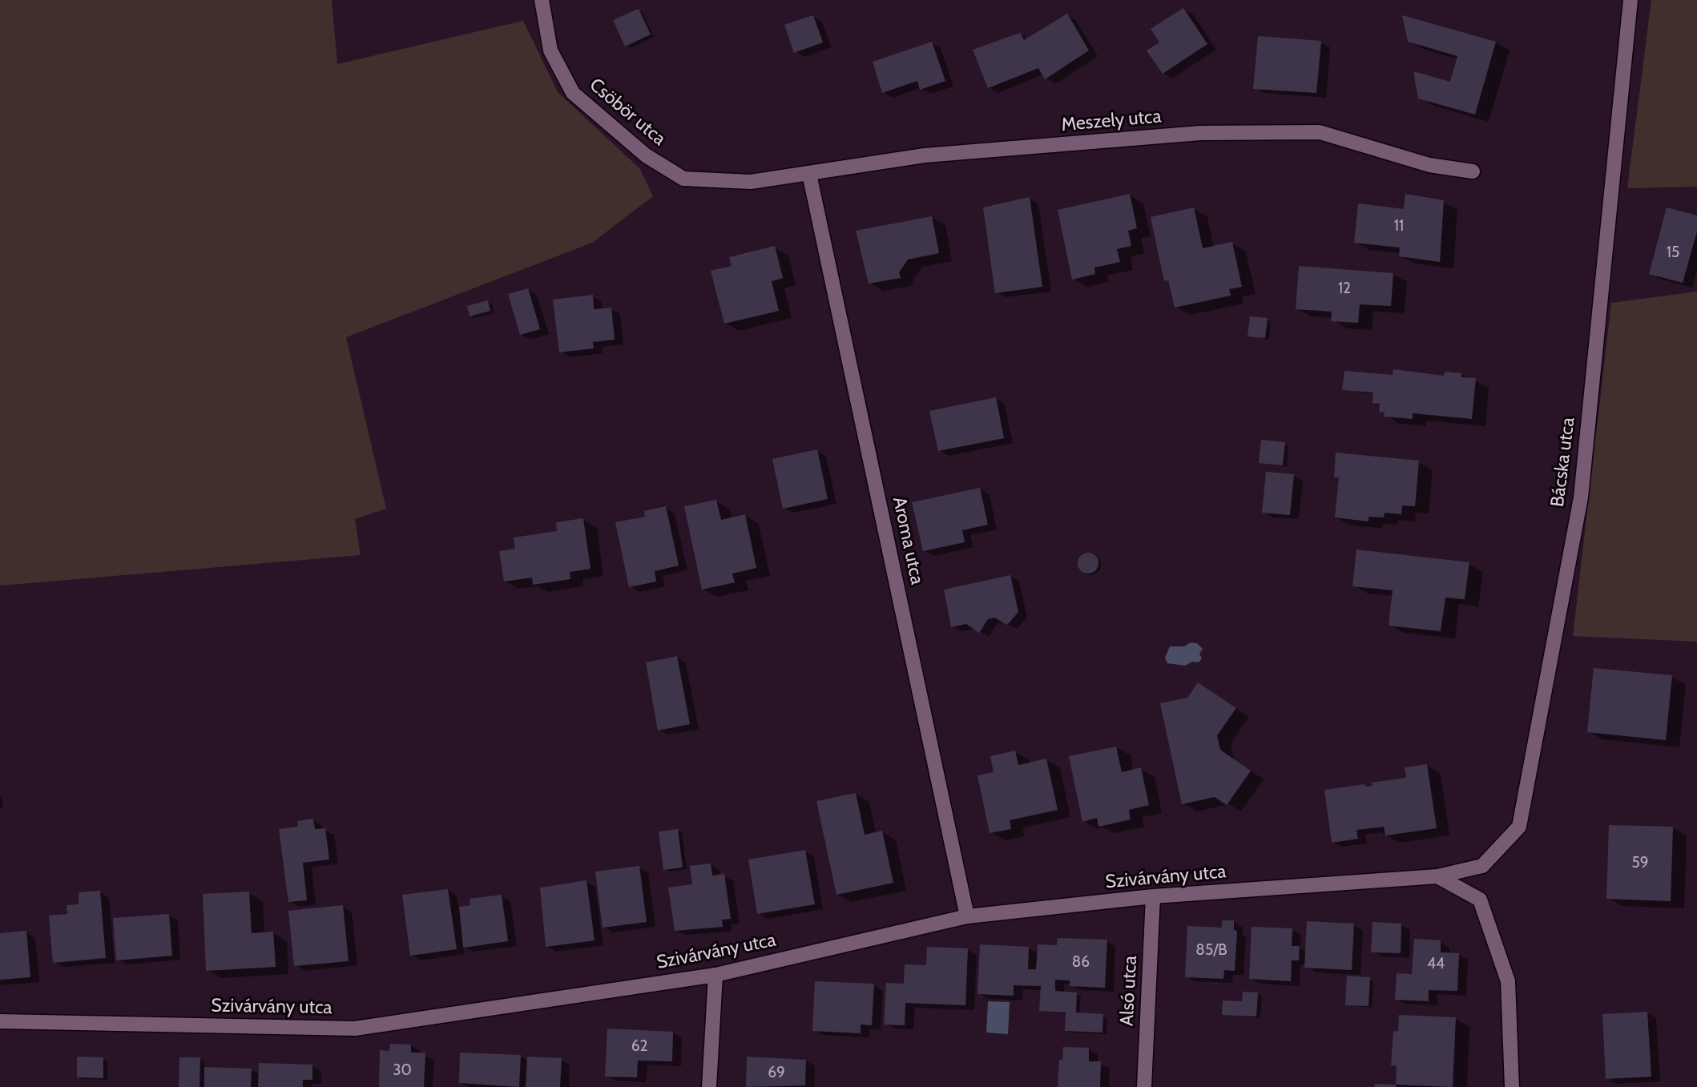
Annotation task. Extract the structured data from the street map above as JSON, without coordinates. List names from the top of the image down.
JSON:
{
  "streets": {
    "street": [
      "Csöbör utca",
      "Meszely utca",
      "Bácska utca",
      "Aroma utca",
      "Szivárvány utca",
      "Alsó utca"
    ]
  },
  "crossings": [
    ["Csöbör utca", "Meszely utca"],
    ["Meszely utca", "Aroma utca"],
    ["Bácska utca", "Szivárvány utca"],
    ["Aroma utca", "Szivárvány utca"],
    ["Szivárvány utca", "Alsó utca"]
  ],
  "house_numbers": [
    "11",
    "15",
    "12",
    "59",
    "85/B",
    "86",
    "44",
    "62",
    "30",
    "69"
  ]
}
